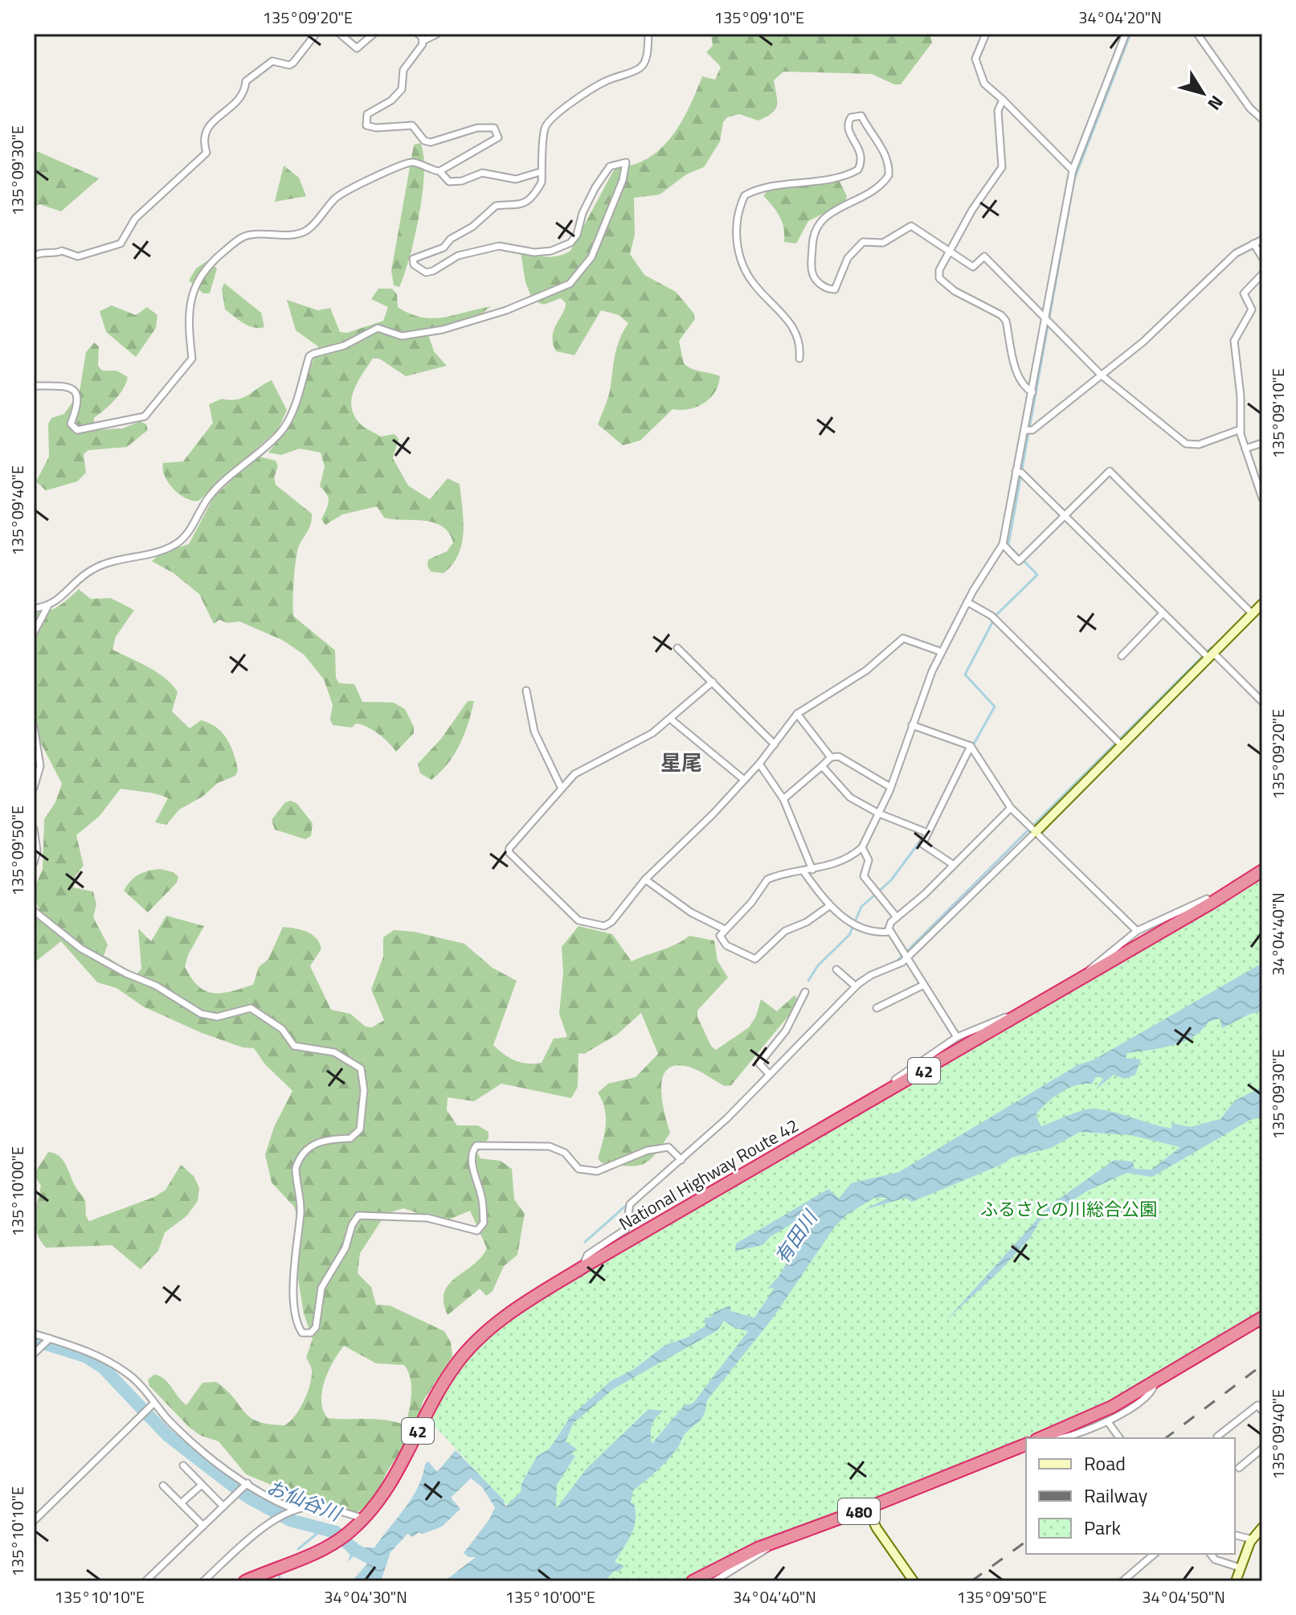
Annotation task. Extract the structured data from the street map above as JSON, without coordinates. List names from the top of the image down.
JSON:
{
  "streets": {
    "highway": ["42", "National Highway Route 42", "480"]
  },
  "districts": ["星尾"],
  "water": ["有田川", "お仙谷川"],
  "parks": ["ふるさとの川総合公園"],
  "legend": ["Road", "Railway", "Park"],
  "north": "bottom right",
  "coordinates": [
    "135°09'20\"E",
    "135°09'10\"E",
    "34°04'20\"N",
    "135°09'30\"E",
    "135°09'40\"E",
    "135°09'50\"E",
    "34°04'40\"N",
    "135°10'00\"E",
    "135°10'10\"E",
    "34°04'30\"N",
    "34°04'50\"N"
  ]
}
